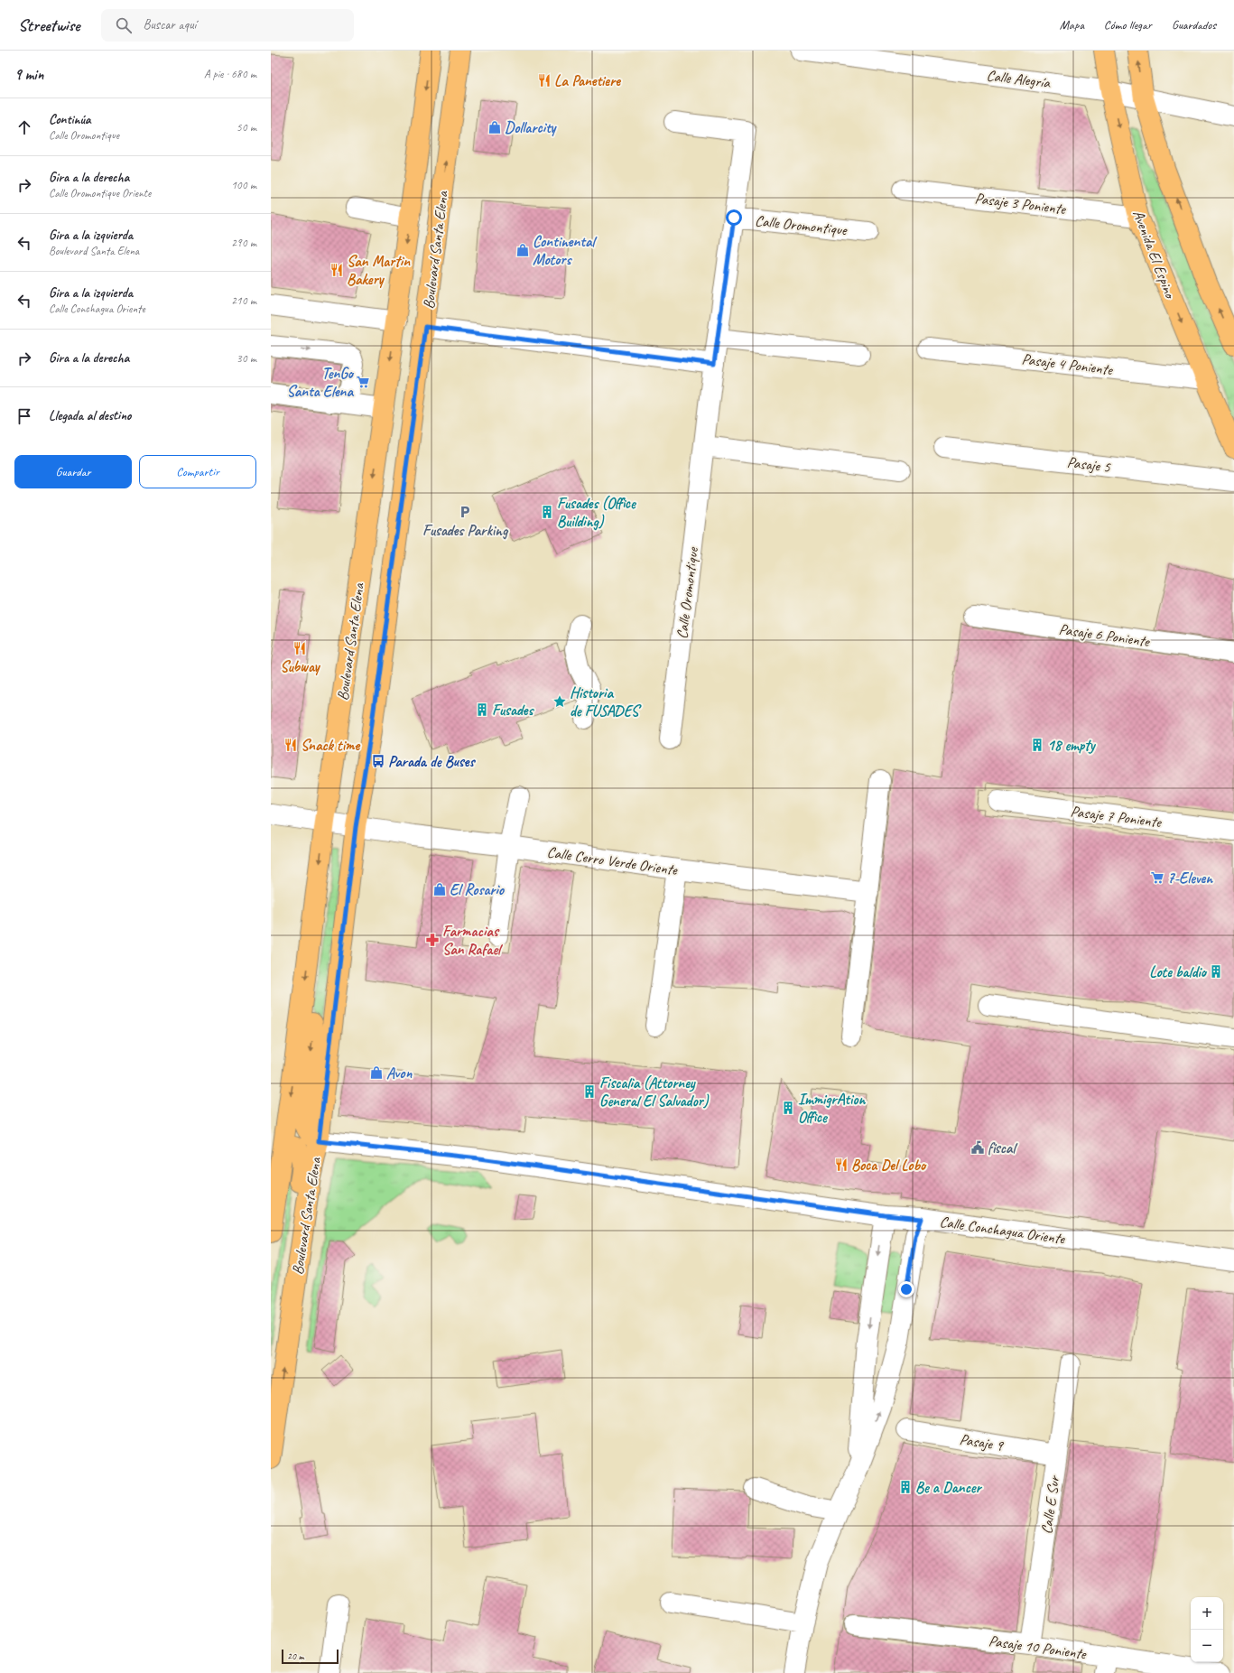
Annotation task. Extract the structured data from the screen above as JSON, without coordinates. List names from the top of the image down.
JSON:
{
  "streets": {
    "main road": ["Boulevard Santa Elena", "Avenida El Espino"],
    "street": [
      "Calle Alegría",
      "Pasaje 3 Poniente",
      "Calle Oromontique",
      "Pasaje 4 Poniente",
      "Pasaje 5",
      "Pasaje 6 Poniente",
      "Pasaje 7 Poniente",
      "Calle Cerro Verde Oriente",
      "Calle Conchagua Oriente",
      "Pasaje 9",
      "Calle E Sur",
      "Pasaje 10 Poniente"
    ]
  },
  "crossings": [
    ["Calle Alegría", "Avenida El Espino"],
    ["Pasaje 3 Poniente", "Avenida El Espino"],
    ["Boulevard Santa Elena", "Calle Cerro Verde Oriente"],
    ["Boulevard Santa Elena", "Calle Conchagua Oriente"],
    ["Avenida El Espino", "Pasaje 4 Poniente"],
    ["Pasaje 9", "Calle E Sur"],
    ["Calle E Sur", "Pasaje 10 Poniente"]
  ],
  "places": {
    "restaurant": [
      "La Panetiere",
      "San Martin Bakery",
      "Subway",
      "Snack time",
      "Boca Del Lobo"
    ],
    "shop": [
      "Dollarcity",
      "Continental Motors",
      "El Rosario",
      "Avon"
    ],
    "supermarket": ["TenGo Santa Elena", "7-Eleven"],
    "parking": ["Fusades Parking"],
    "building": [
      "Fusades (Office Building)",
      "Fusades",
      "18 empty",
      "Lote baldio",
      "Fiscalia (Attorney General El Salvador)",
      "ImmigrAtion Office",
      "Be a Dancer"
    ],
    "place": ["Historia de FUSADES"],
    "bus stop": ["Parada de Buses"],
    "pharmacy": ["Farmacias San Rafael"],
    "public building": ["fiscal"]
  },
  "scale_bar": "20 m",
  "page": {
    "header": "Streetwise",
    "search": "Buscar aquí",
    "nav": ["Mapa", "Cómo llegar", "Guardados"],
    "heading": ["9 min", "A pie · 680 m"],
    "list": [
      ["Continúa", "Calle Oromontique", "50 m"],
      ["Gira a la derecha", "Calle Oromontique Oriente", "100 m"],
      ["Gira a la izquierda", "Boulevard Santa Elena", "290 m"],
      ["Gira a la izquierda", "Calle Conchagua Oriente", "210 m"],
      ["Gira a la derecha", "30 m"],
      "Llegada al destino"
    ],
    "buttons": ["Guardar", "Compartir"],
    "map_buttons": ["+", "−"],
    "scale": "20 m"
  }
}
